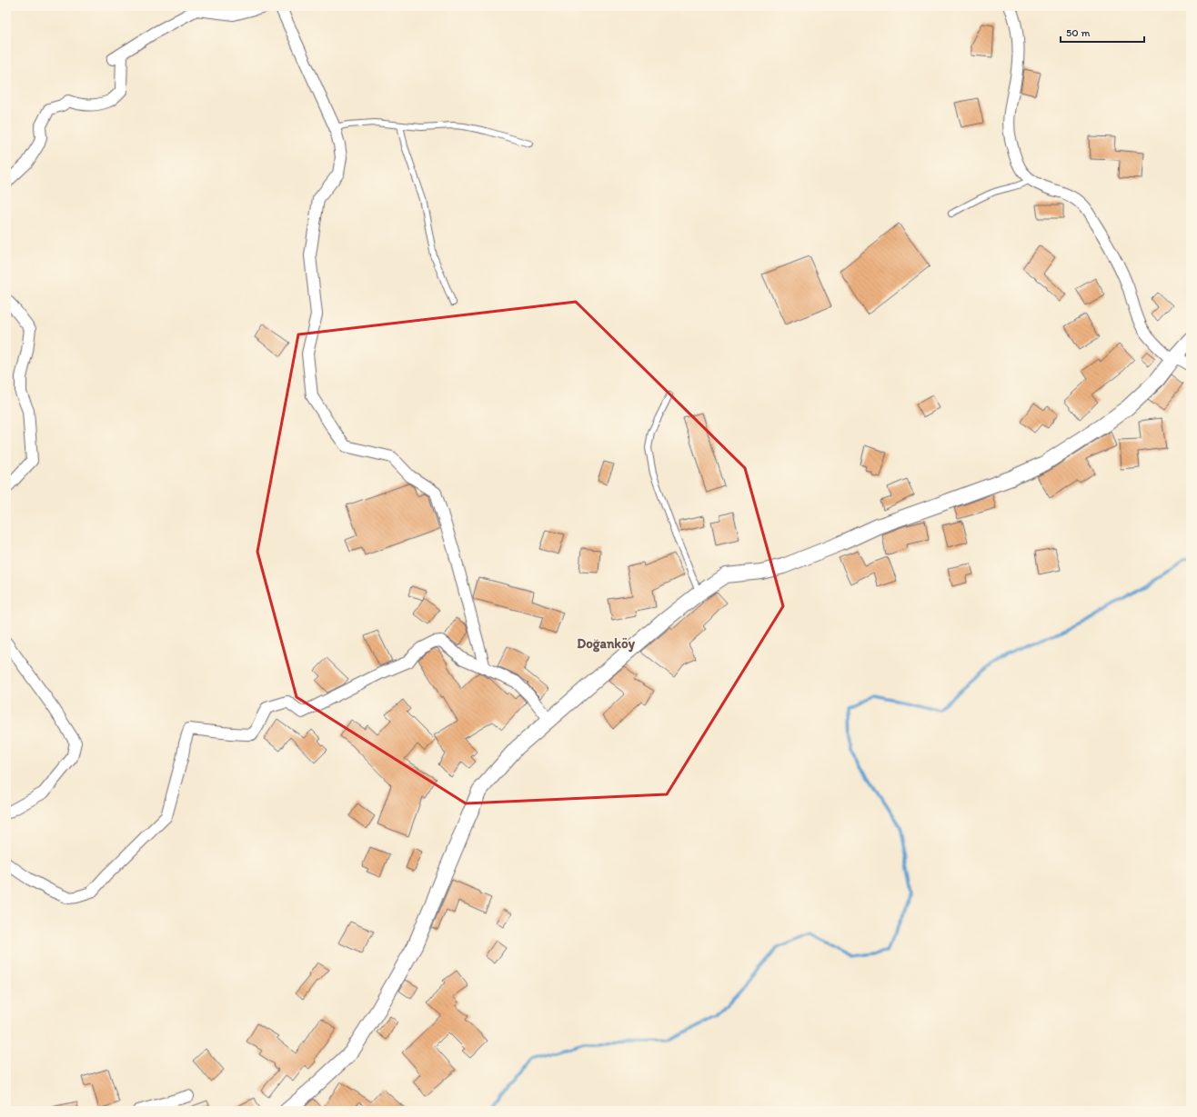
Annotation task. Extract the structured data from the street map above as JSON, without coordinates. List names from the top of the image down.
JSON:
{
  "districts": ["Doğanköy"],
  "scale_bar": "50 m"
}
